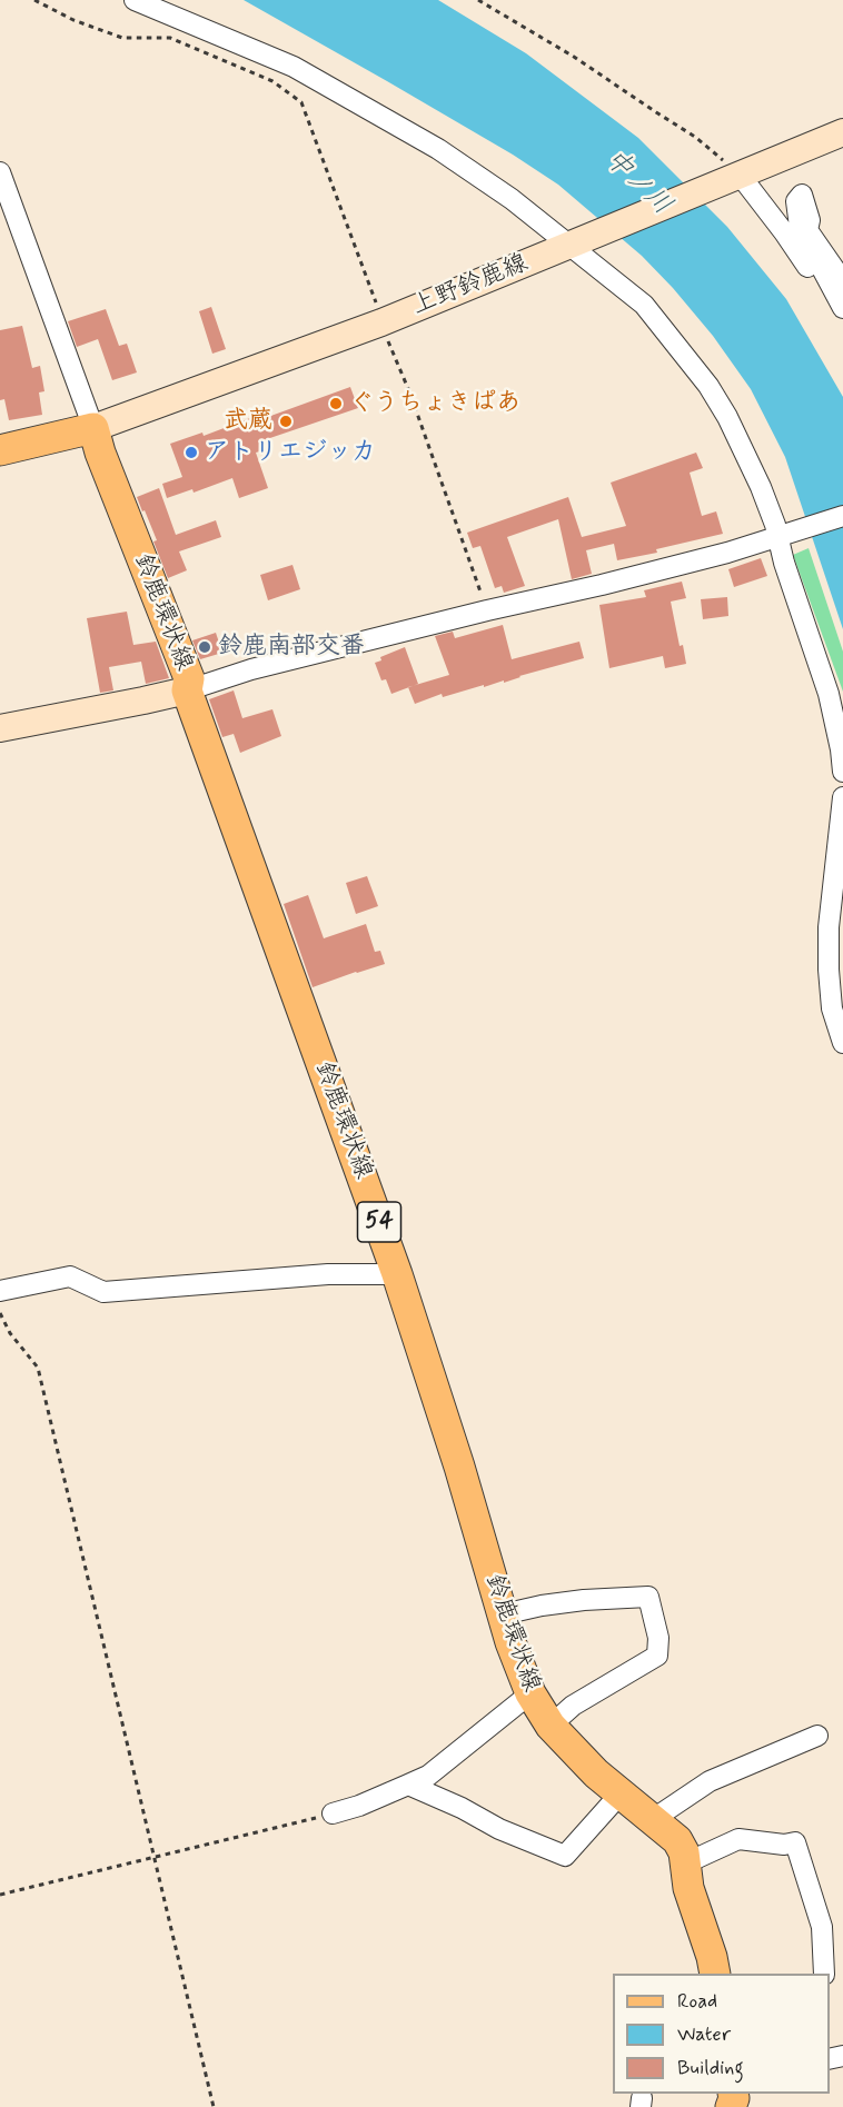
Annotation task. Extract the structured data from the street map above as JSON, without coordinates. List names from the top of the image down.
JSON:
{
  "streets": {
    "main road": ["上野鈴鹿線", "鈴鹿環状線", "54"]
  },
  "crossings": [
    ["上野鈴鹿線", "鈴鹿環状線"]
  ],
  "water": ["中ノ川"],
  "places": [
    "ぐうちょきぱあ",
    "武蔵",
    "アトリエジッカ",
    "鈴鹿南部交番"
  ],
  "legend": ["Road", "Water", "Building"]
}
